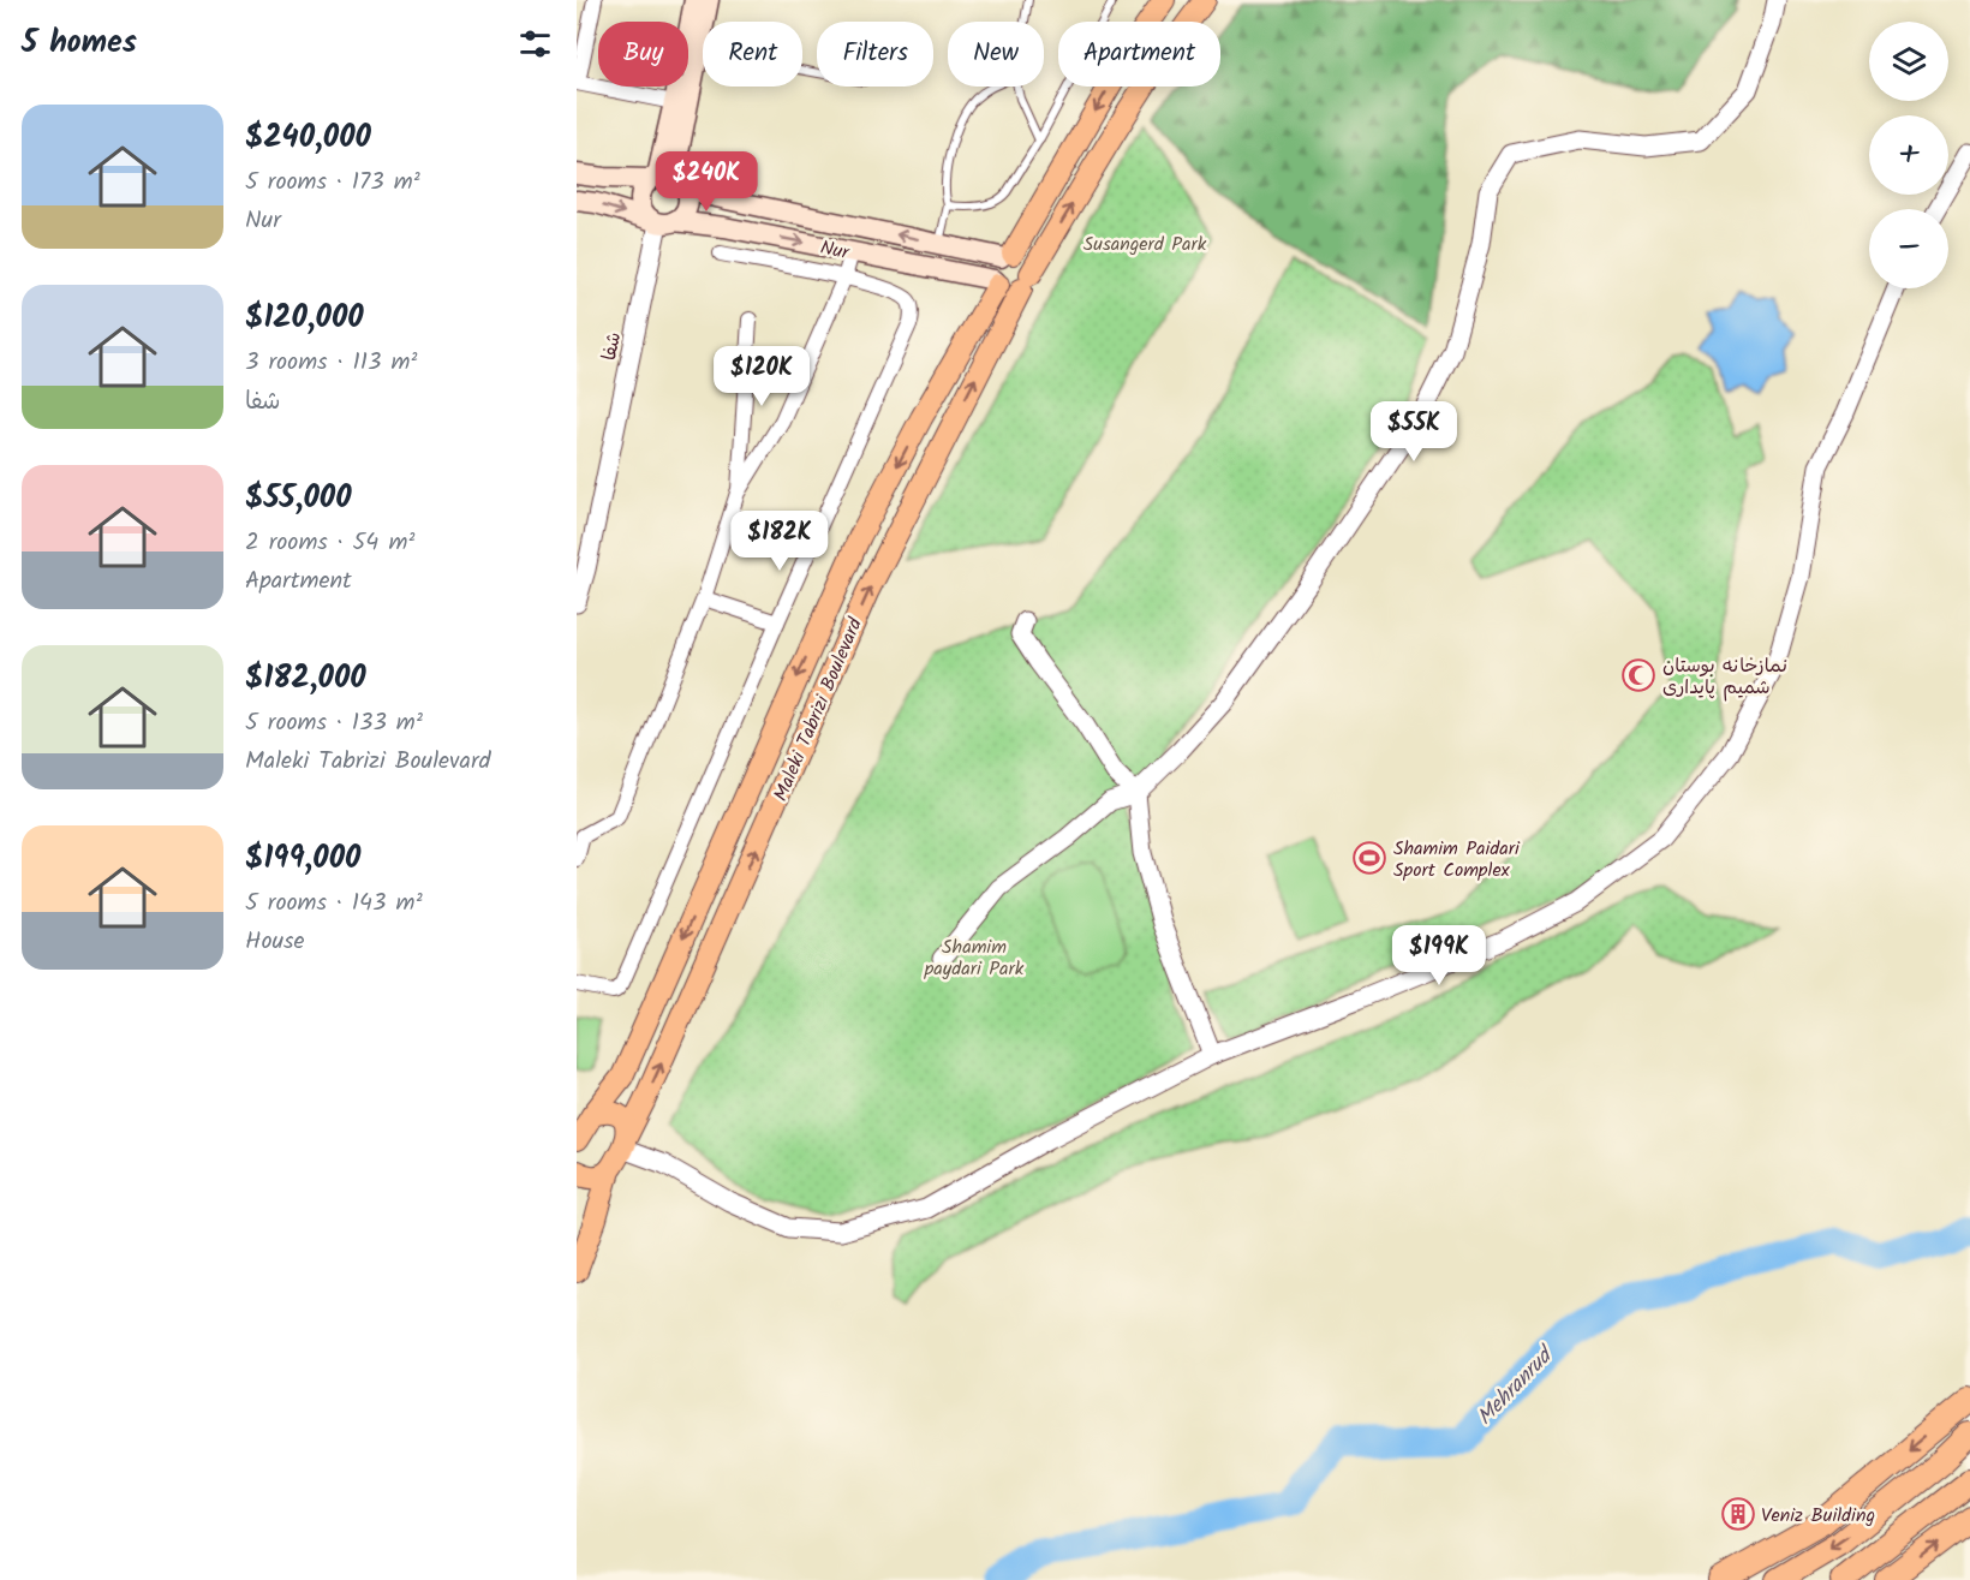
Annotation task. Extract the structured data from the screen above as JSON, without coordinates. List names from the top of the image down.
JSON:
{
  "streets": {
    "main road": ["Nur", "Maleki Tabrizi Boulevard"],
    "street": ["شفا"]
  },
  "crossings": [
    ["Nur", "شفا"],
    ["Nur", "Maleki Tabrizi Boulevard"]
  ],
  "water": ["Mehranrud"],
  "parks": ["Susangerd Park", "Shamim paydari Park"],
  "places": {
    "mosque": ["نمازخانه بوستان شمیم پایداری"],
    "sports": ["Shamim Paidari Sport Complex"],
    "building": ["Veniz Building"]
  },
  "page": {
    "heading": "5 homes",
    "map_buttons": ["+", "−"],
    "chip": [
      "Buy",
      "Rent",
      "Filters",
      "New",
      "Apartment"
    ],
    "list": [
      {
        "name": "$240,000",
        "note": "5 rooms · 173 m² · Nur"
      },
      {
        "name": "$120,000",
        "note": "3 rooms · 113 m² · شفا"
      },
      {
        "name": "$55,000",
        "note": "2 rooms · 54 m² · Apartment"
      },
      {
        "name": "$182,000",
        "note": "5 rooms · 133 m² · Maleki Tabrizi Boulevard"
      },
      {
        "name": "$199,000",
        "note": "5 rooms · 143 m² · House"
      }
    ],
    "price": [
      "$240K",
      "$120K",
      "$55K",
      "$182K",
      "$199K"
    ]
  }
}
